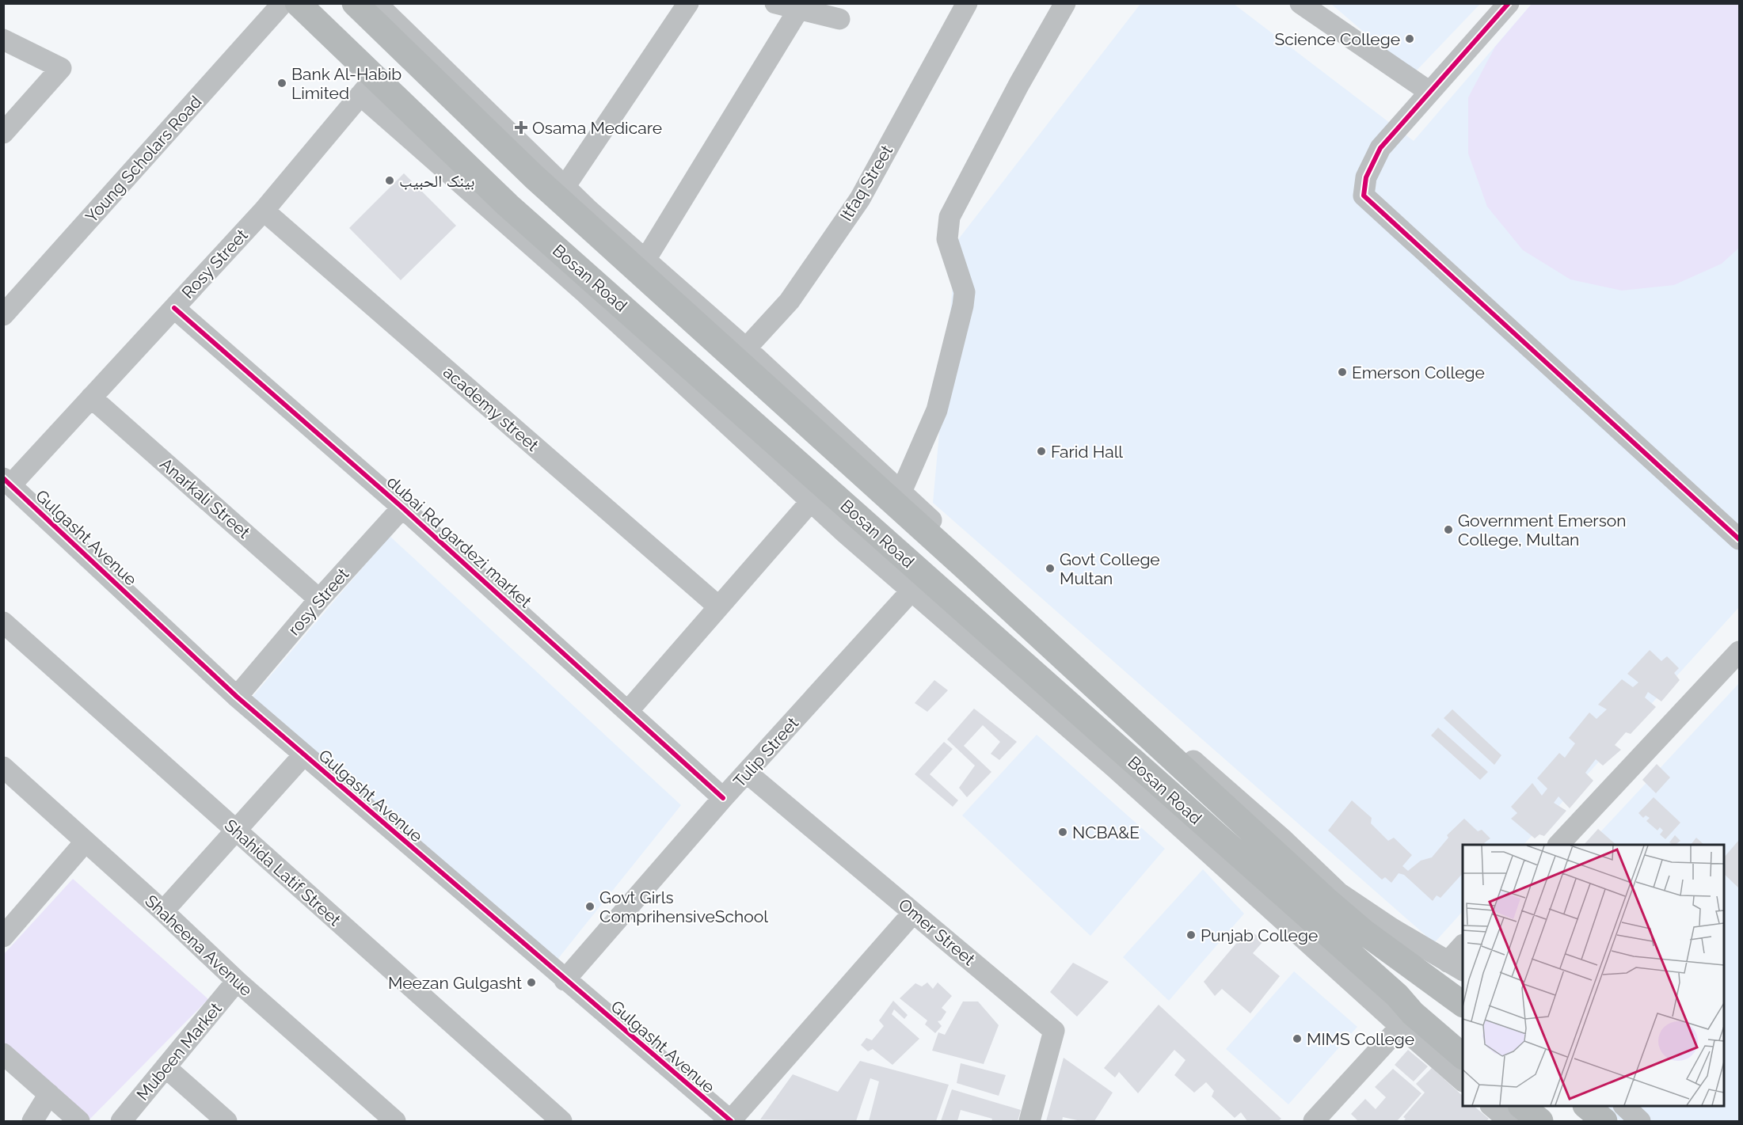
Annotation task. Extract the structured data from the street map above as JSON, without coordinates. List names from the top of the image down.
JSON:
{
  "streets": {
    "main road": ["Bosan Road"],
    "street": [
      "Young Scholars Road",
      "Itfaq Street",
      "Rosy Street",
      "academy street",
      "Anarkali Street",
      "Gulgasht Avenue",
      "dubai Rd gardezi market",
      "rosy Street",
      "Tulip Street",
      "Shahida Latif Street",
      "Omer Street",
      "Shaheena Avenue",
      "Mubeen Market"
    ]
  },
  "crossings": [
    ["Itfaq Street", "Bosan Road"],
    ["Rosy Street", "Bosan Road"],
    ["Rosy Street", "academy street"],
    ["Rosy Street", "Anarkali Street"],
    ["Rosy Street", "Gulgasht Avenue"],
    ["Rosy Street", "dubai Rd gardezi market"],
    ["Anarkali Street", "rosy Street"],
    ["Gulgasht Avenue", "rosy Street"],
    ["Gulgasht Avenue", "Tulip Street"],
    ["dubai Rd gardezi market", "rosy Street"],
    ["dubai Rd gardezi market", "Tulip Street"],
    ["Tulip Street", "Omer Street"],
    ["Shaheena Avenue", "Mubeen Market"]
  ],
  "places": {
    "other": [
      "Science College",
      "Bank Al-Habib Limited",
      "بينک الحبيب",
      "Emerson College",
      "Farid Hall",
      "Government Emerson College, Multan",
      "Govt College Multan",
      "NCBA&E",
      "Govt Girls ComprihensiveSchool",
      "Punjab College",
      "Meezan Gulgasht",
      "MIMS College"
    ],
    "health": ["Osama Medicare"]
  }
}
